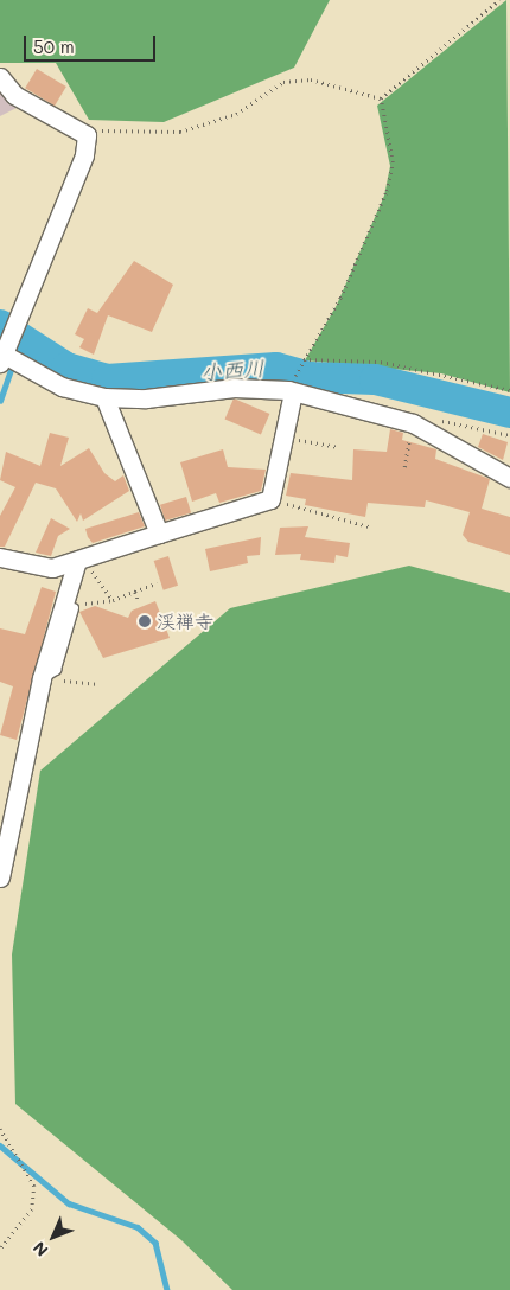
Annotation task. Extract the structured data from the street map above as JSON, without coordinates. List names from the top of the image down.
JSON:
{
  "water": ["小西川"],
  "places": ["渓禅寺"],
  "scale_bar": "50 m",
  "north": "bottom left"
}
